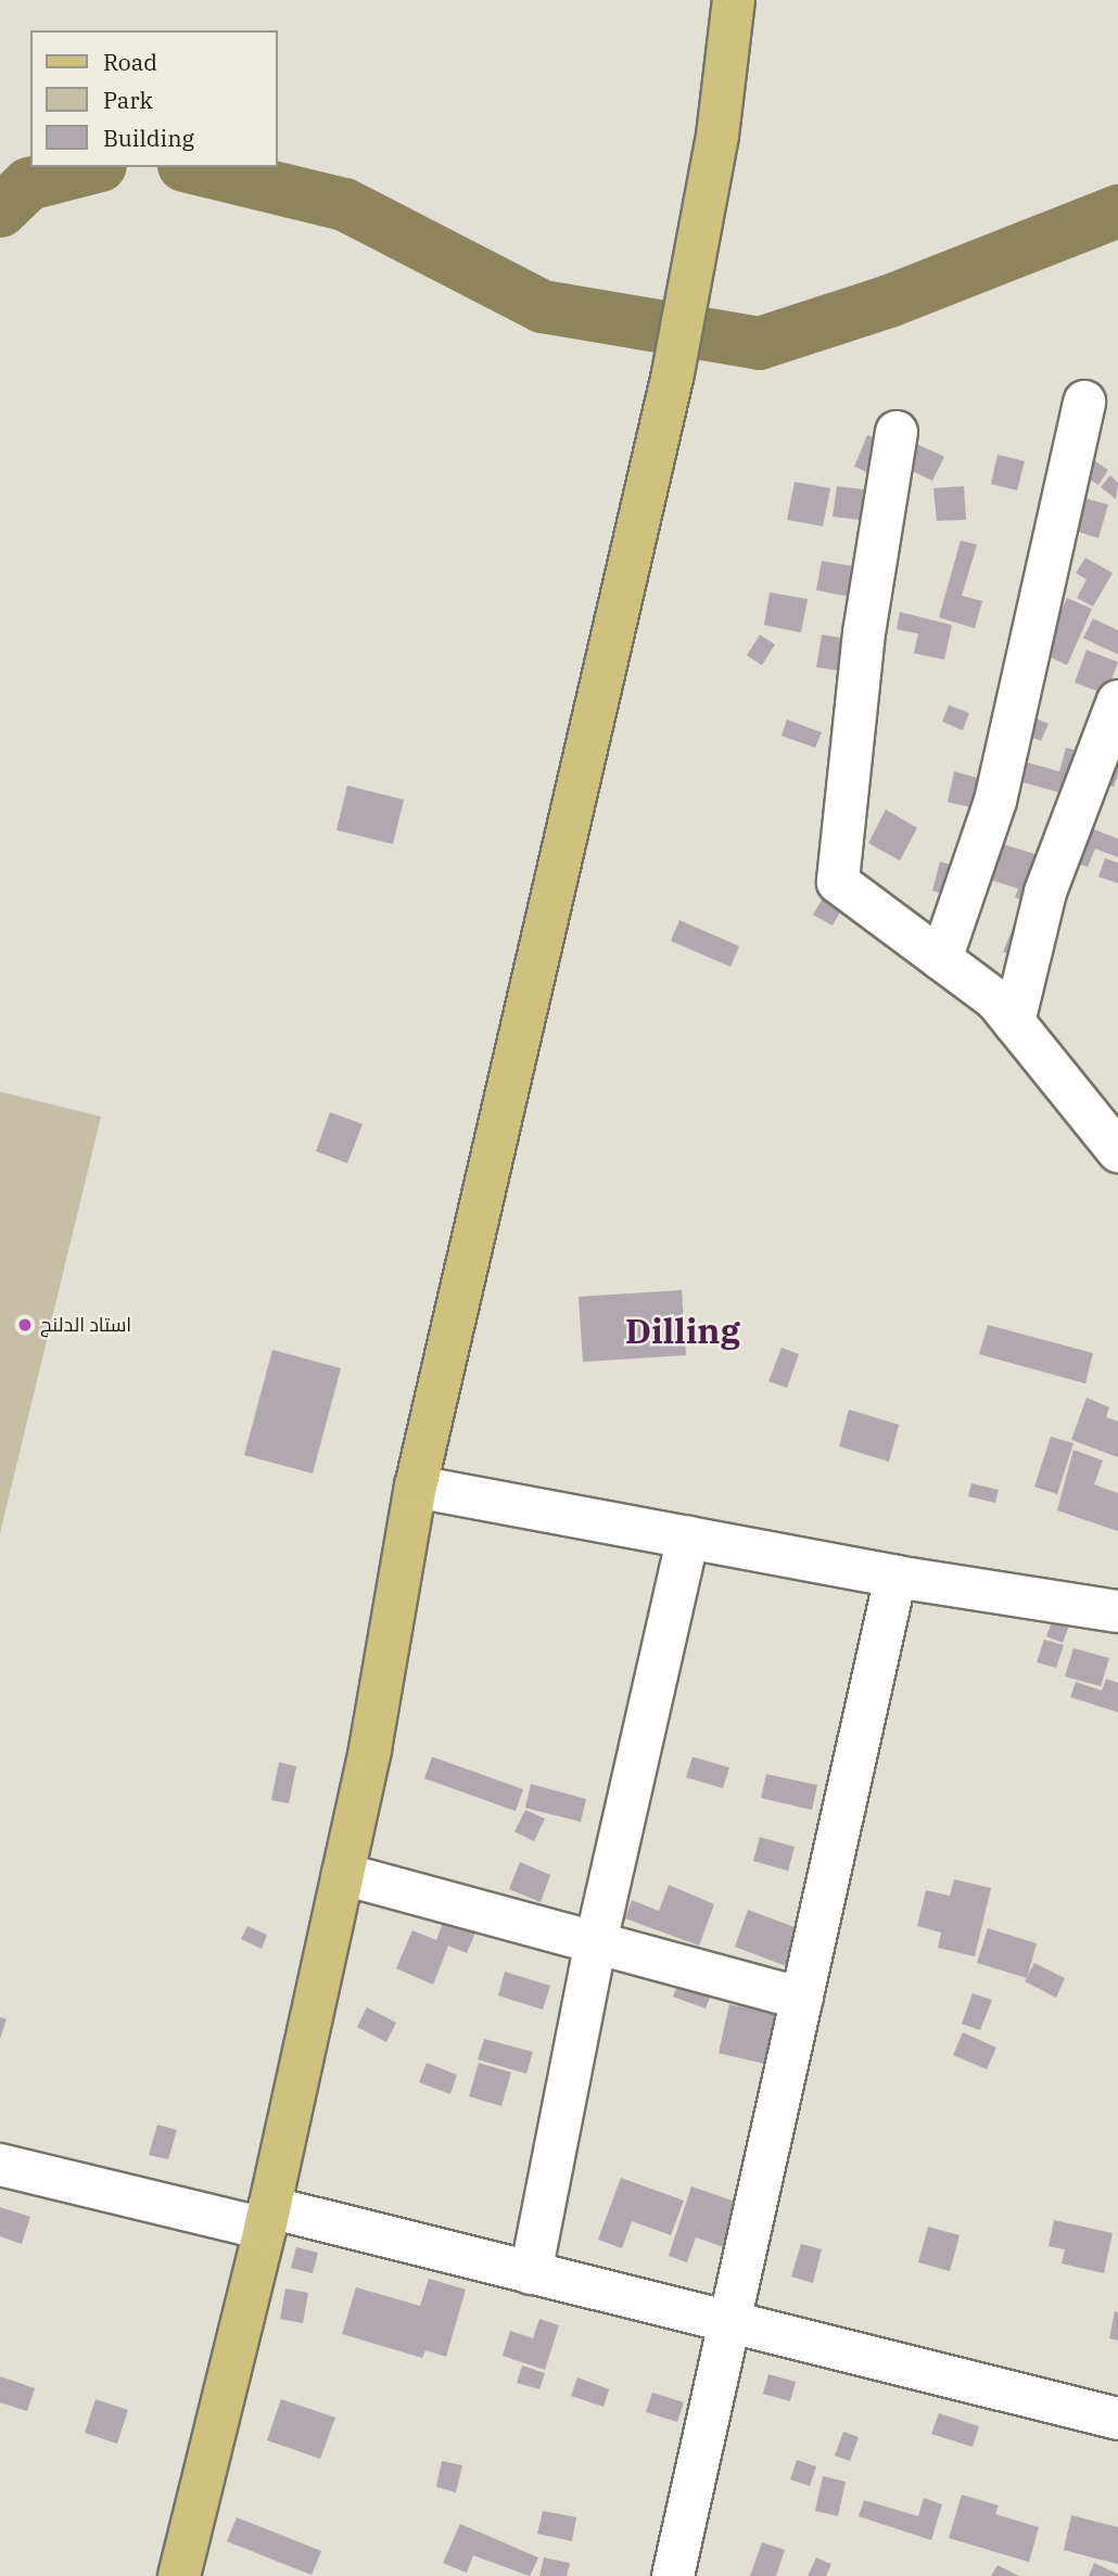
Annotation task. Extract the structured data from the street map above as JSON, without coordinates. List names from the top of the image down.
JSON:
{
  "districts": ["Dilling"],
  "places": ["استاد الدلنج"],
  "legend": ["Road", "Park", "Building"]
}
